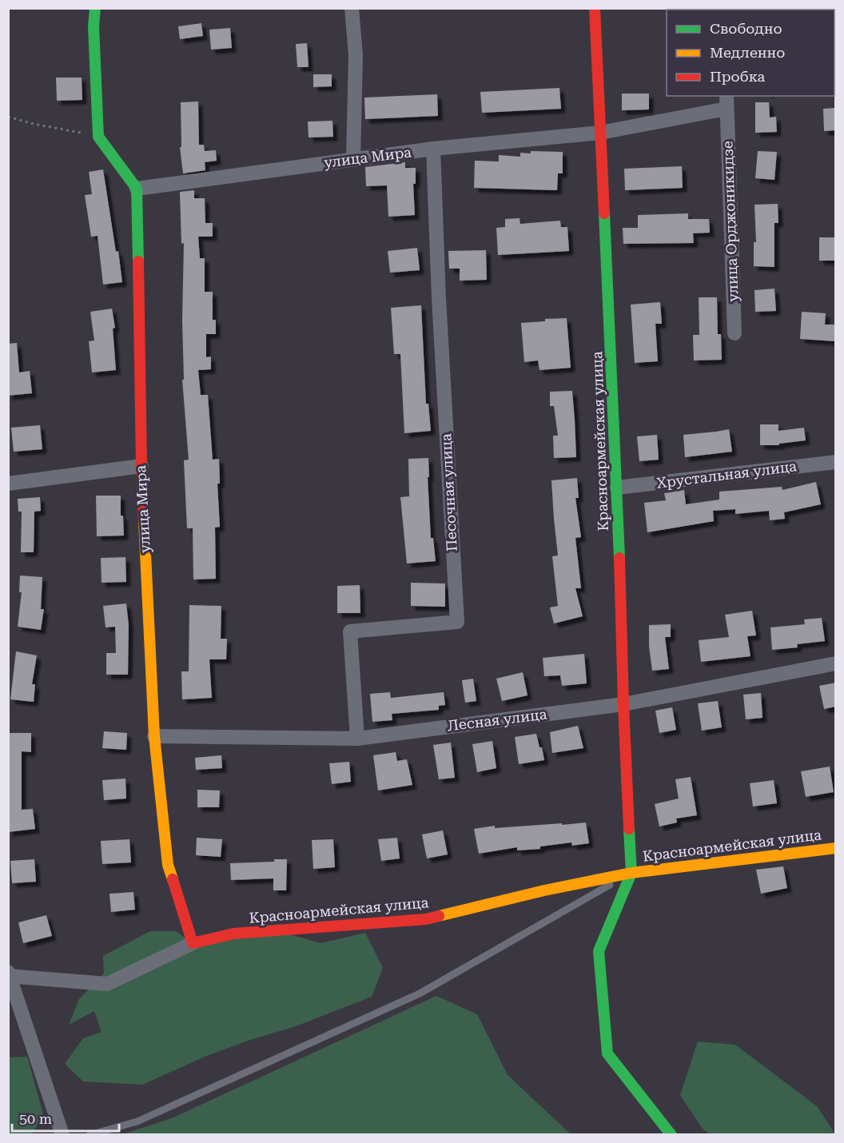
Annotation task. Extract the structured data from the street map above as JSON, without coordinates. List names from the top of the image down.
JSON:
{
  "streets": {
    "street": [
      "улица Мира",
      "улица Орджоникидзе",
      "Красноармейская улица",
      "Хрустальная улица",
      "Песочная улица",
      "Лесная улица"
    ]
  },
  "crossings": [
    ["улица Мира", "улица Орджоникидзе"],
    ["улица Мира", "Красноармейская улица"],
    ["улица Мира", "Песочная улица"],
    ["улица Мира", "Лесная улица"],
    ["улица Орджоникидзе", "Красноармейская улица"],
    ["Красноармейская улица", "Хрустальная улица"],
    ["Красноармейская улица", "Лесная улица"],
    ["Песочная улица", "Лесная улица"]
  ],
  "legend": ["Свободно", "Медленно", "Пробка"],
  "scale_bar": "50 m"
}
